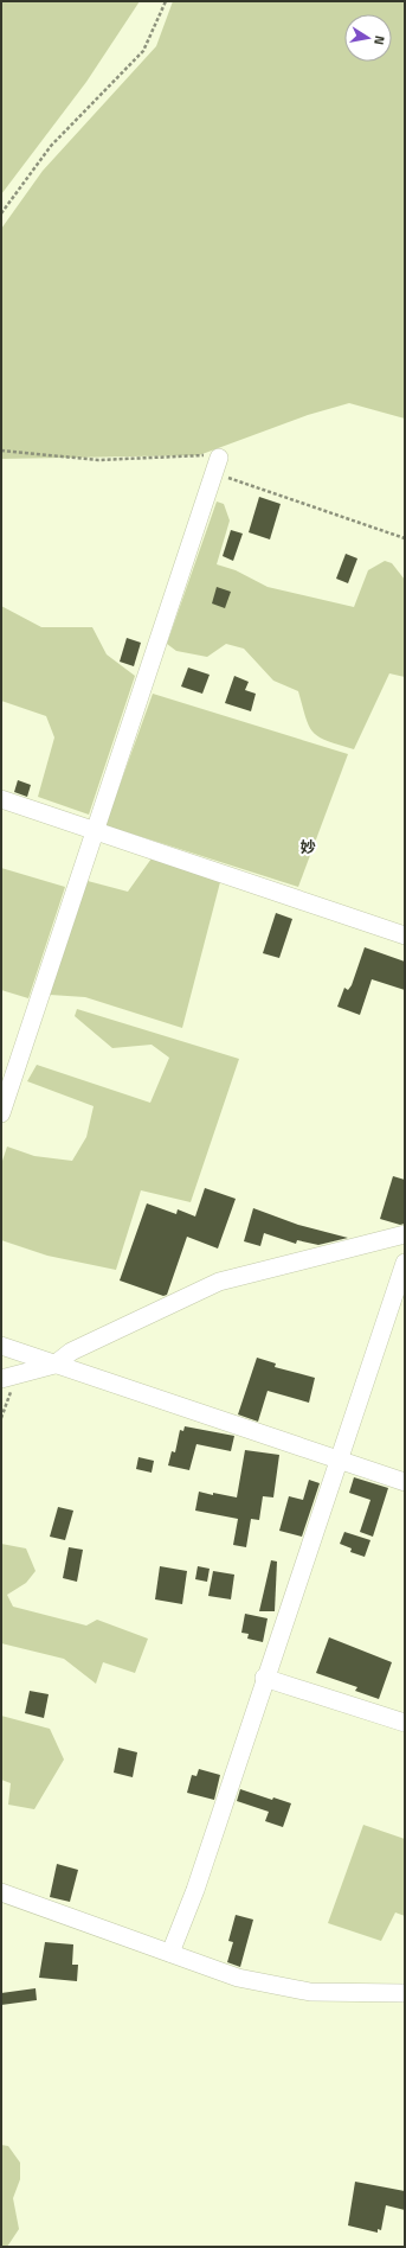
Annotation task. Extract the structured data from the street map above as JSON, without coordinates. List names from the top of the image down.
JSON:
{
  "districts": ["妙"],
  "north": "right"
}
